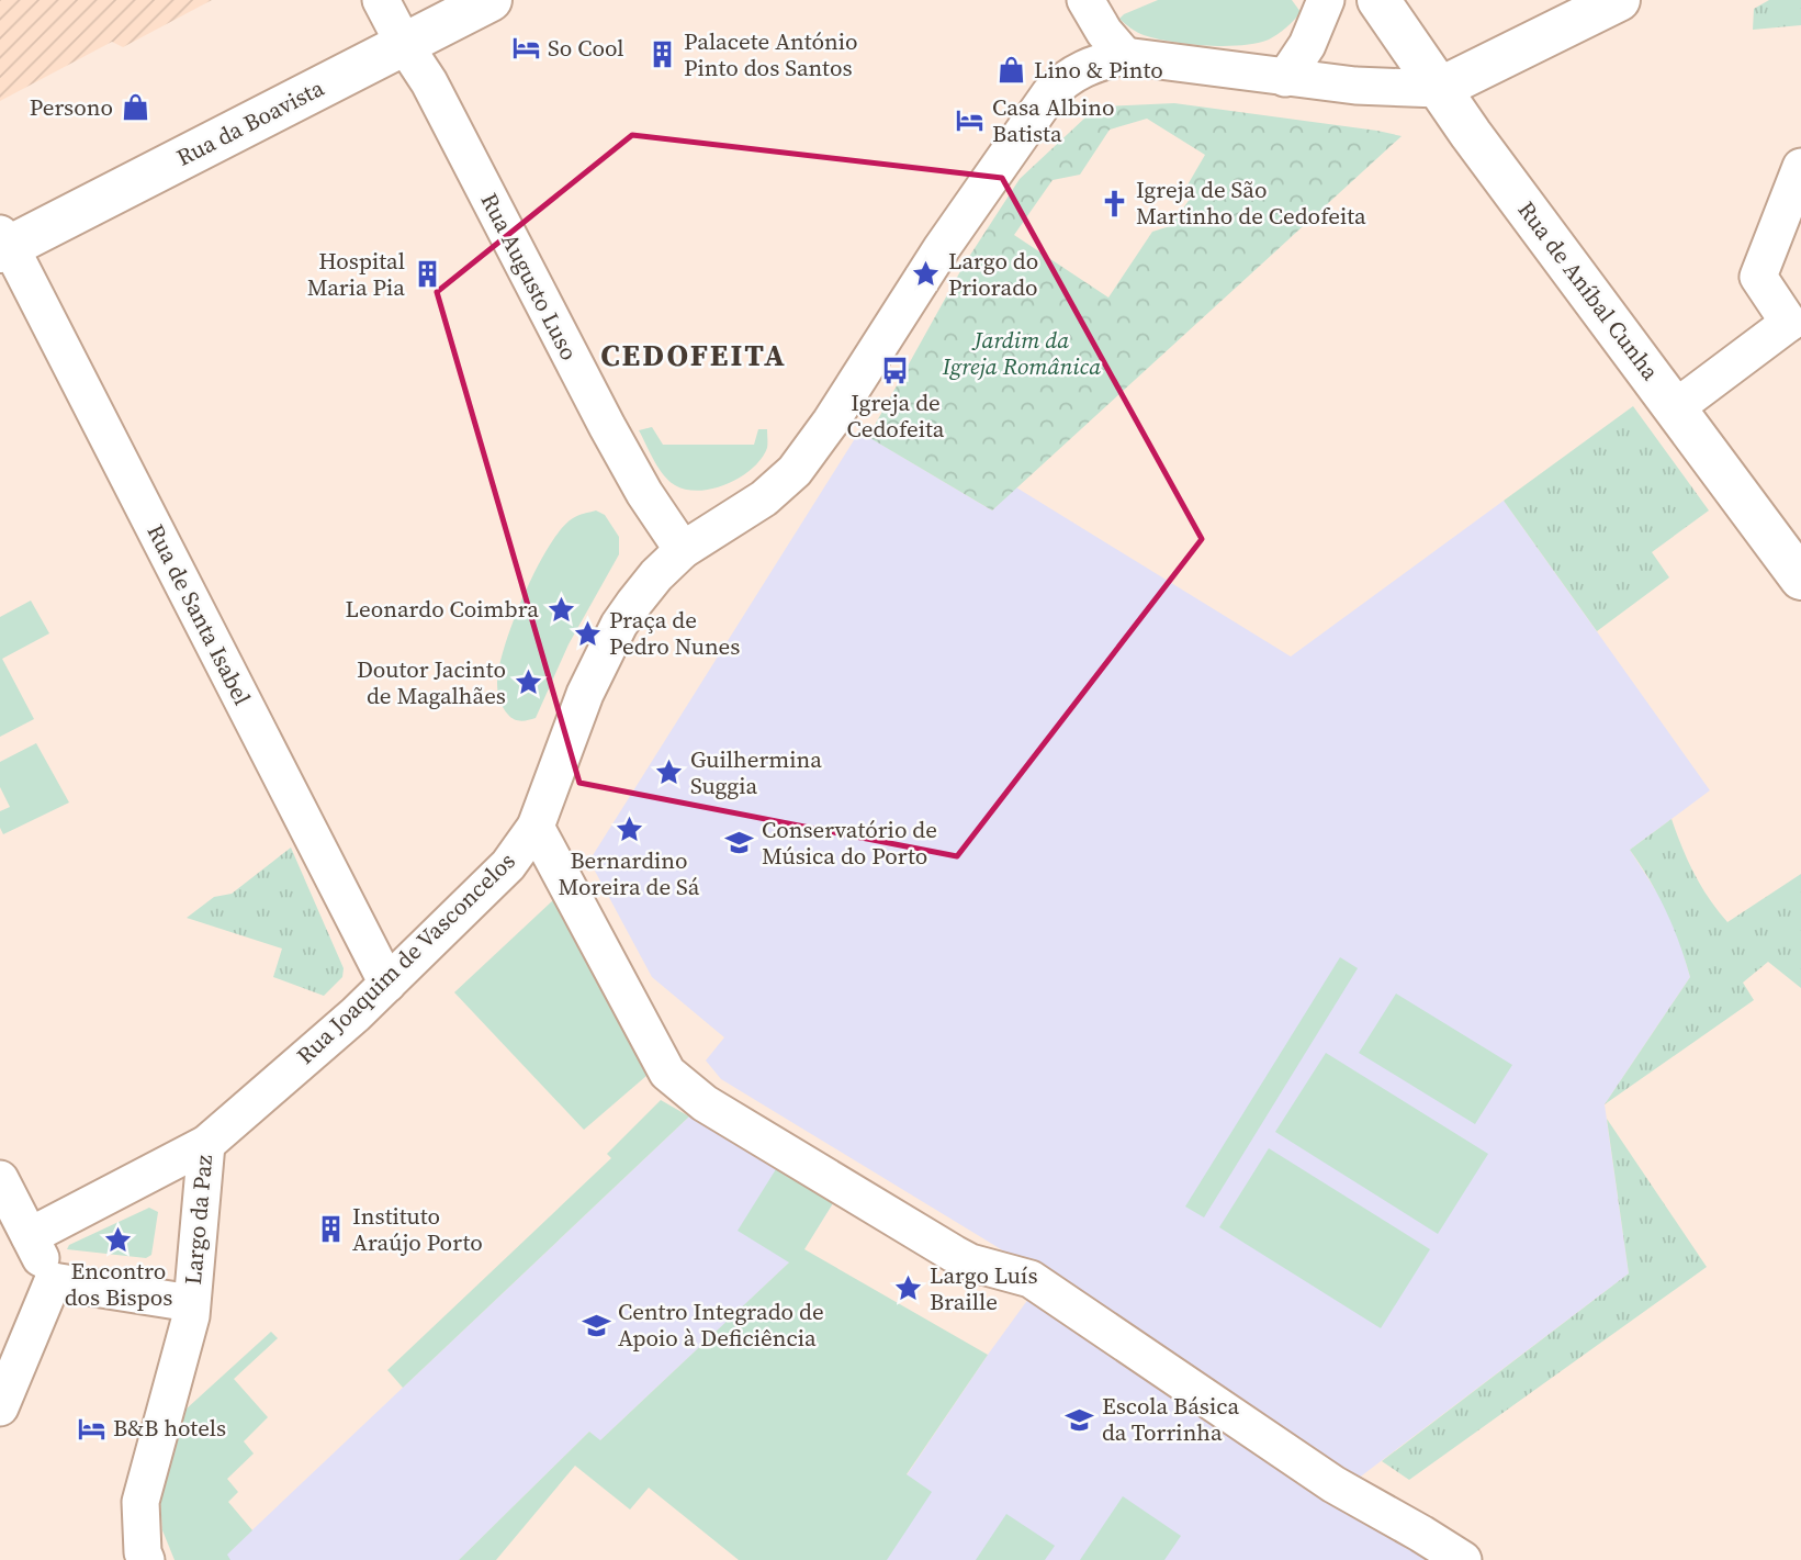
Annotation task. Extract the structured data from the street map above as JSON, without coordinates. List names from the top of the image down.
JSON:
{
  "streets": {
    "main road": ["Rua da Boavista", "Rua de Aníbal Cunha"],
    "street": [
      "Rua Augusto Luso",
      "Rua de Santa Isabel",
      "Rua Joaquim de Vasconcelos",
      "Largo da Paz"
    ]
  },
  "crossings": [
    ["Rua da Boavista", "Rua Augusto Luso"],
    ["Rua da Boavista", "Rua de Santa Isabel"],
    ["Rua Augusto Luso", "Rua Joaquim de Vasconcelos"],
    ["Rua de Santa Isabel", "Rua Joaquim de Vasconcelos"],
    ["Rua Joaquim de Vasconcelos", "Largo da Paz"]
  ],
  "districts": ["CEDOFEITA"],
  "parks": ["Jardim da Igreja Românica"],
  "places": {
    "hotel": ["So Cool", "Casa Albino Batista", "B&B hotels"],
    "building": ["Palacete António Pinto dos Santos", "Hospital Maria Pia", "Instituto Araújo Porto"],
    "shop": ["Lino & Pinto", "Persono"],
    "church": ["Igreja de São Martinho de Cedofeita"],
    "place": [
      "Largo do Priorado",
      "Leonardo Coimbra",
      "Praça de Pedro Nunes",
      "Doutor Jacinto de Magalhães",
      "Guilhermina Suggia",
      "Bernardino Moreira de Sá",
      "Encontro dos Bispos",
      "Largo Luís Braille"
    ],
    "bus stop": ["Igreja de Cedofeita"],
    "school or university": ["Conservatório de Música do Porto", "Centro Integrado de Apoio à Deficiência", "Escola Básica da Torrinha"]
  }
}
